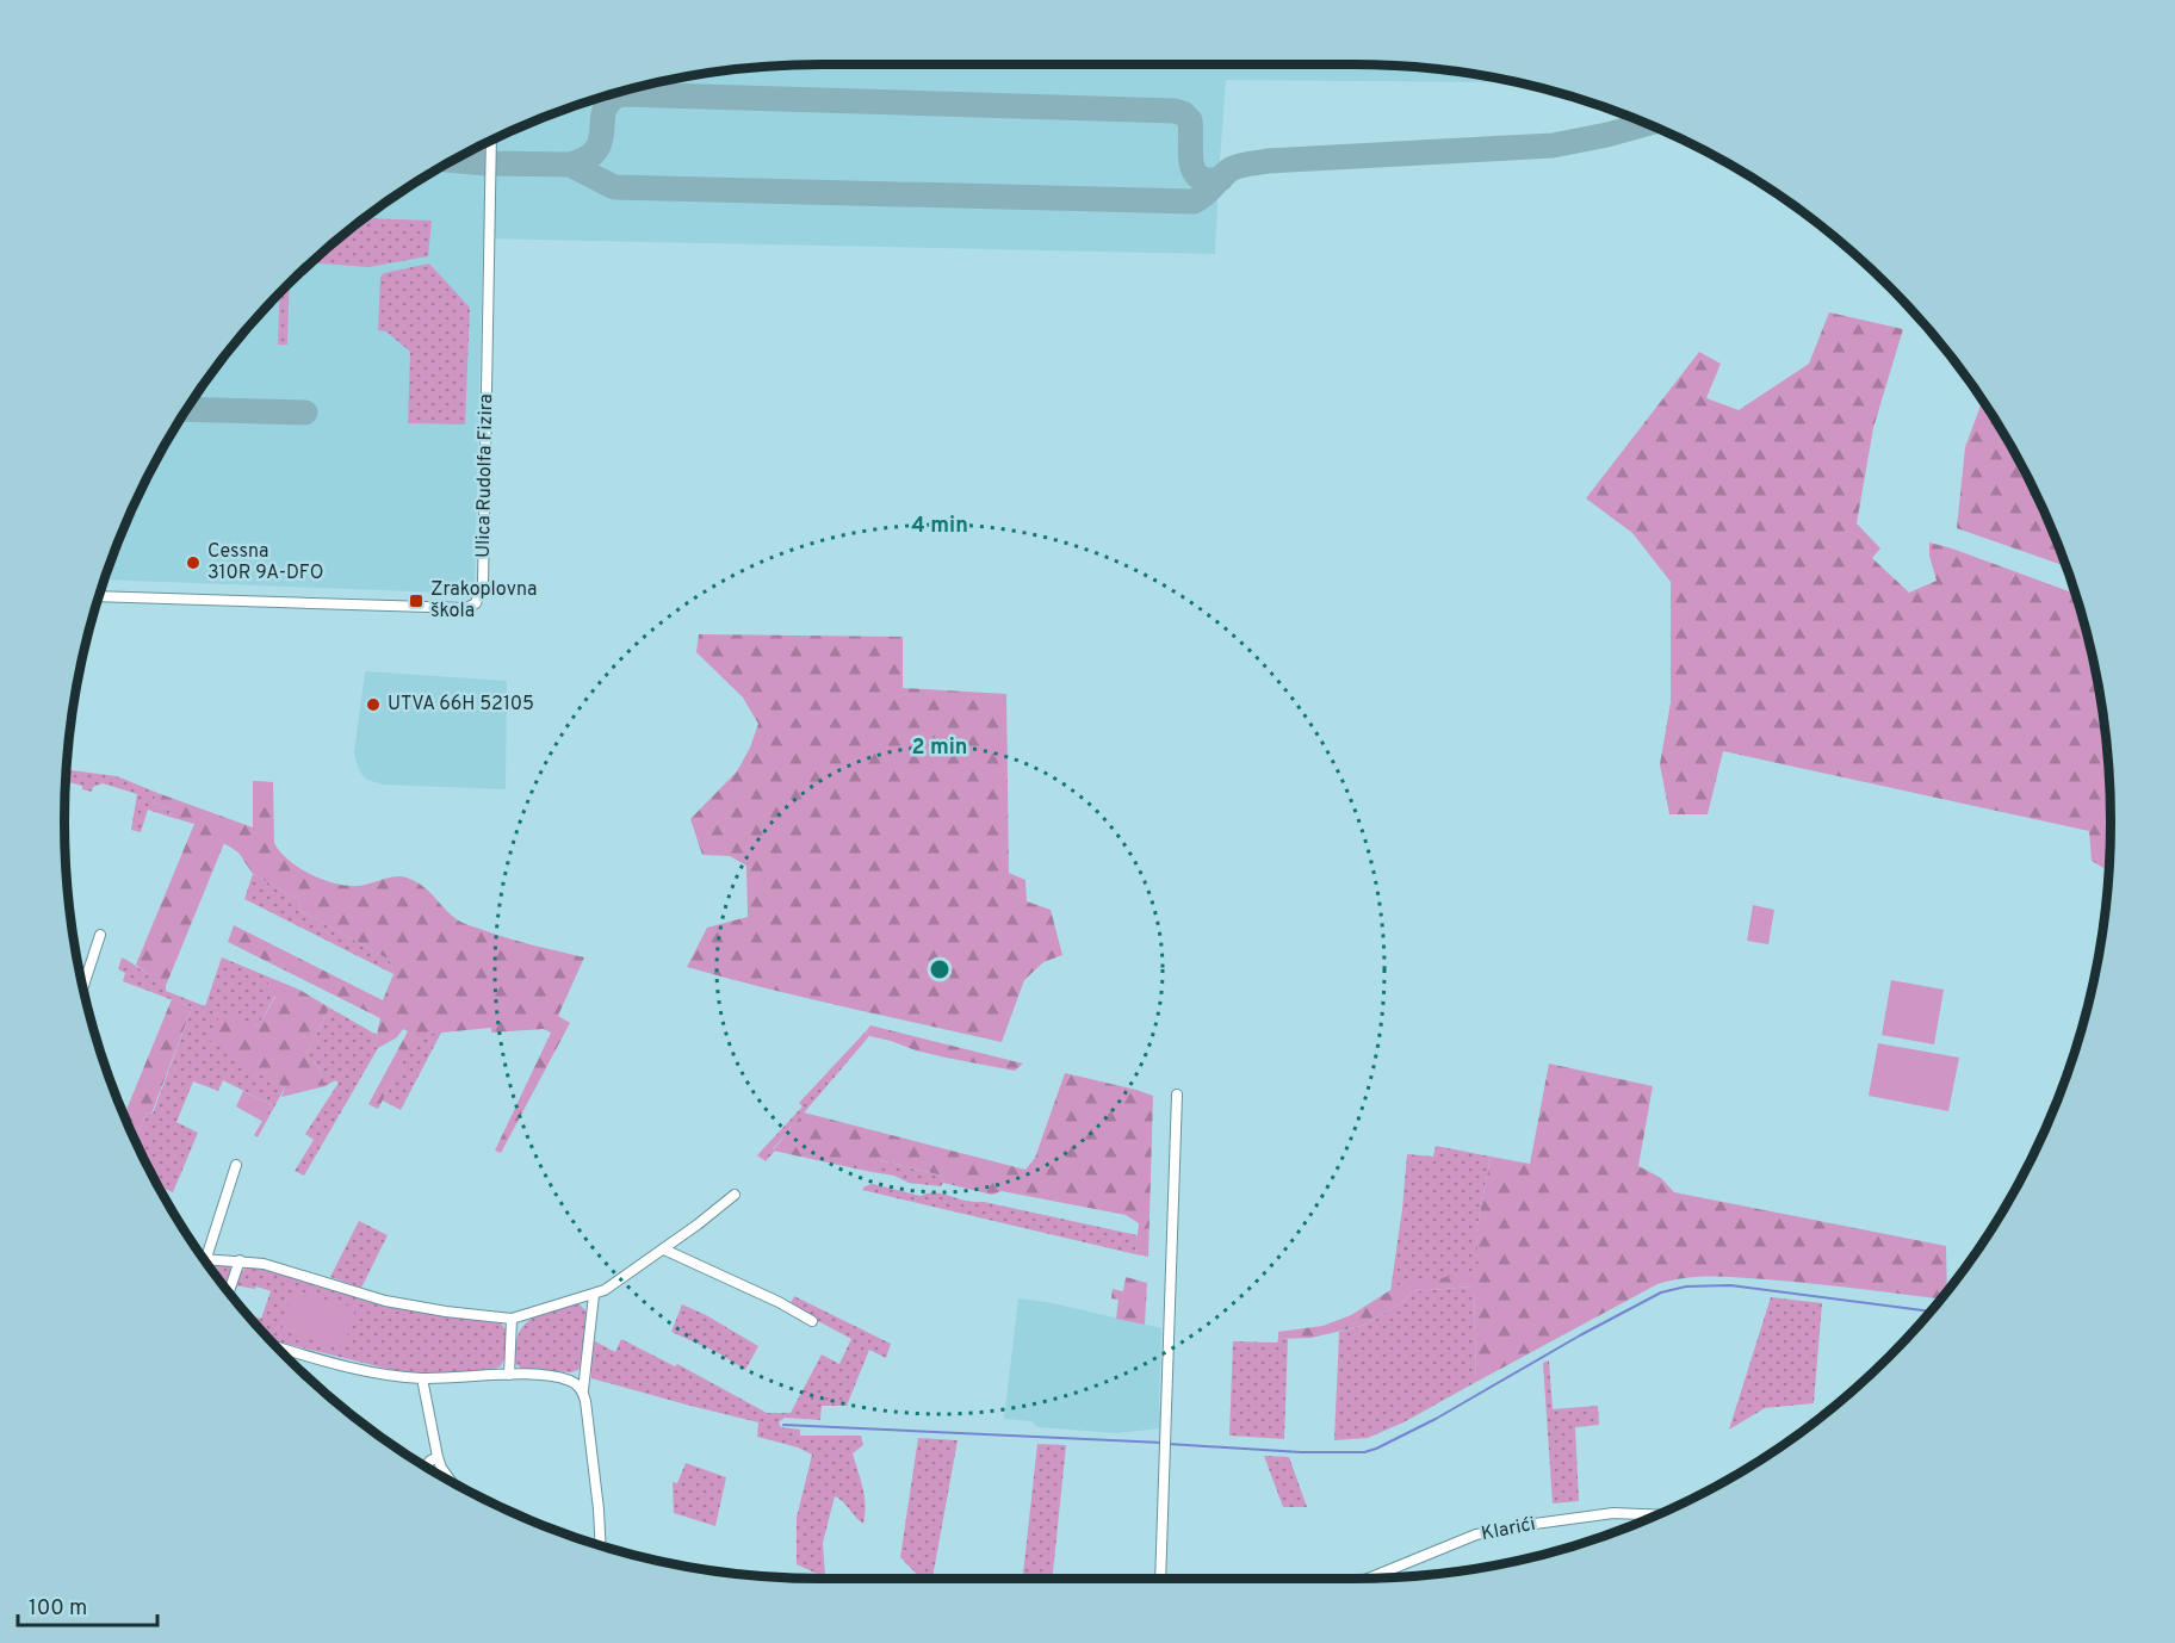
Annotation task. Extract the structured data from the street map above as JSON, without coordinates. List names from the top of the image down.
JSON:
{
  "streets": {
    "street": ["Ulica Rudolfa Fizira", "Klarići"]
  },
  "places": {
    "other": ["Cessna 310R 9A-DFO", "UTVA 66H 52105"],
    "transit": ["Zrakoplovna škola"]
  },
  "scale_bar": "100 m",
  "rings": ["4 min", "2 min"]
}
